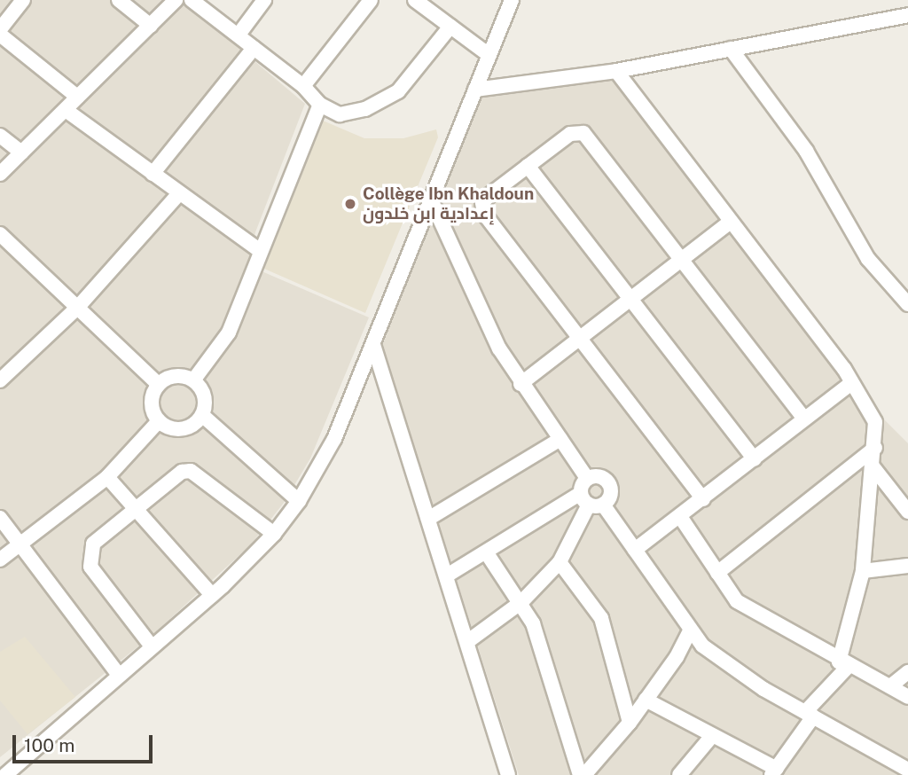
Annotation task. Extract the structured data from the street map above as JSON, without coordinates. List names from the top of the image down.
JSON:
{
  "places": ["Collège Ibn Khaldoun إعدادية ابن خلدون"],
  "scale_bar": "100 m"
}
